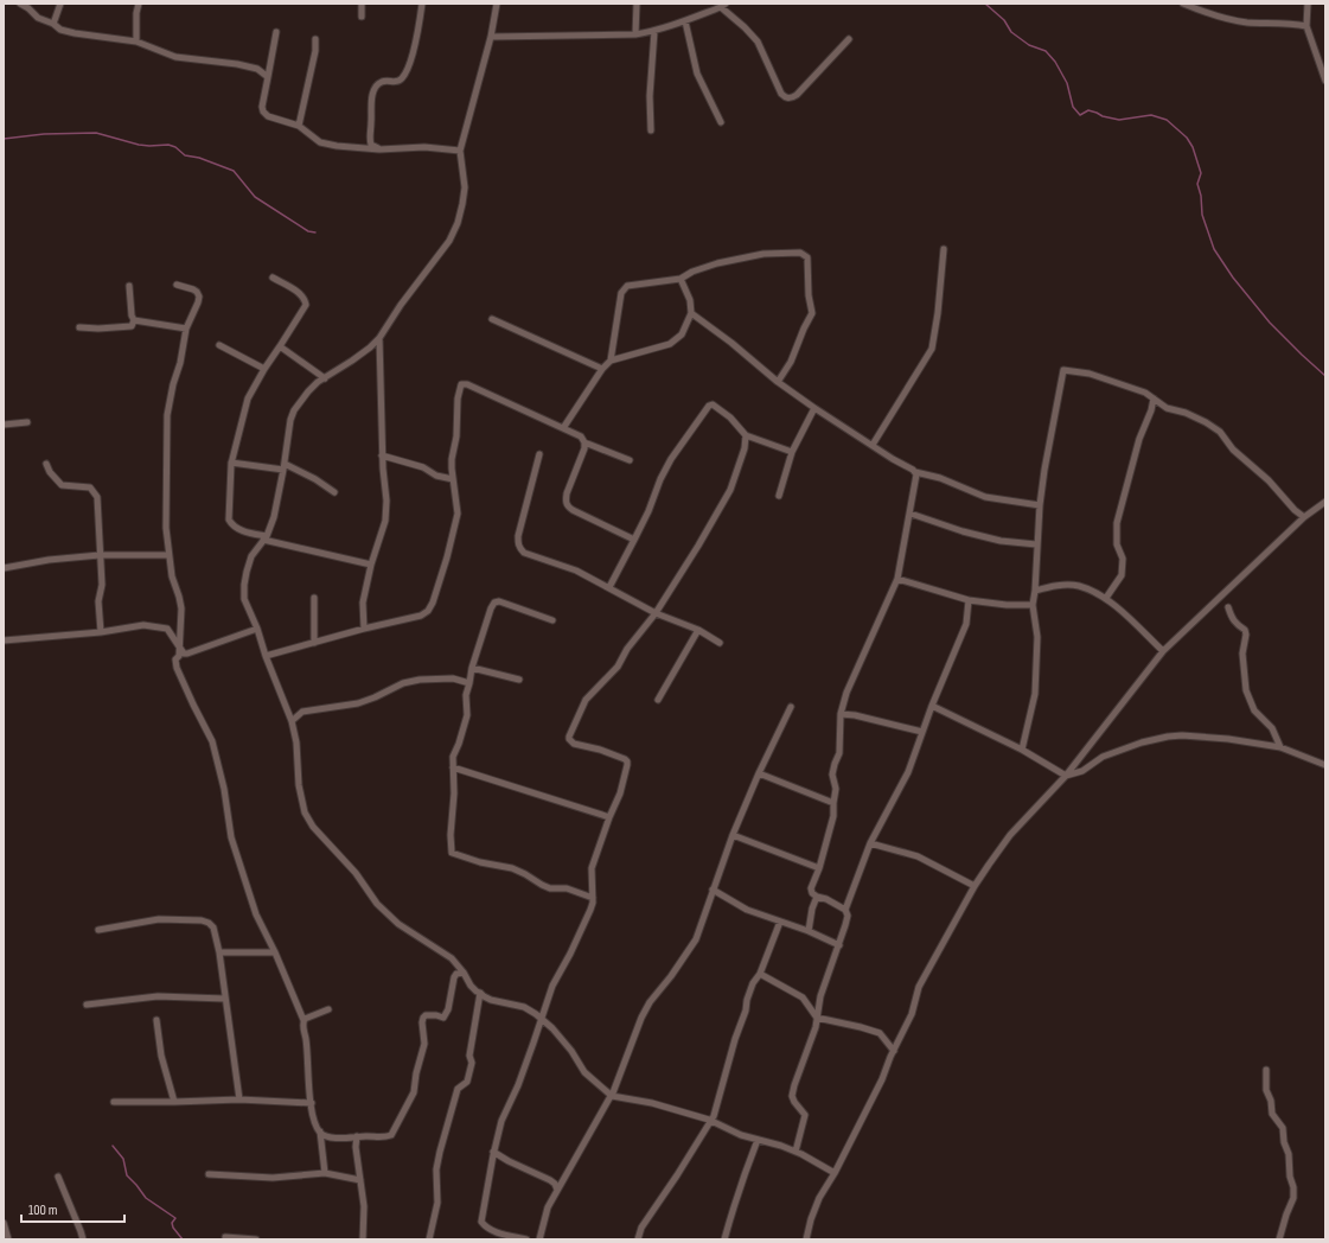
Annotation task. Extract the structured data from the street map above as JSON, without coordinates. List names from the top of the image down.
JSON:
{
  "scale_bar": "100 m"
}
